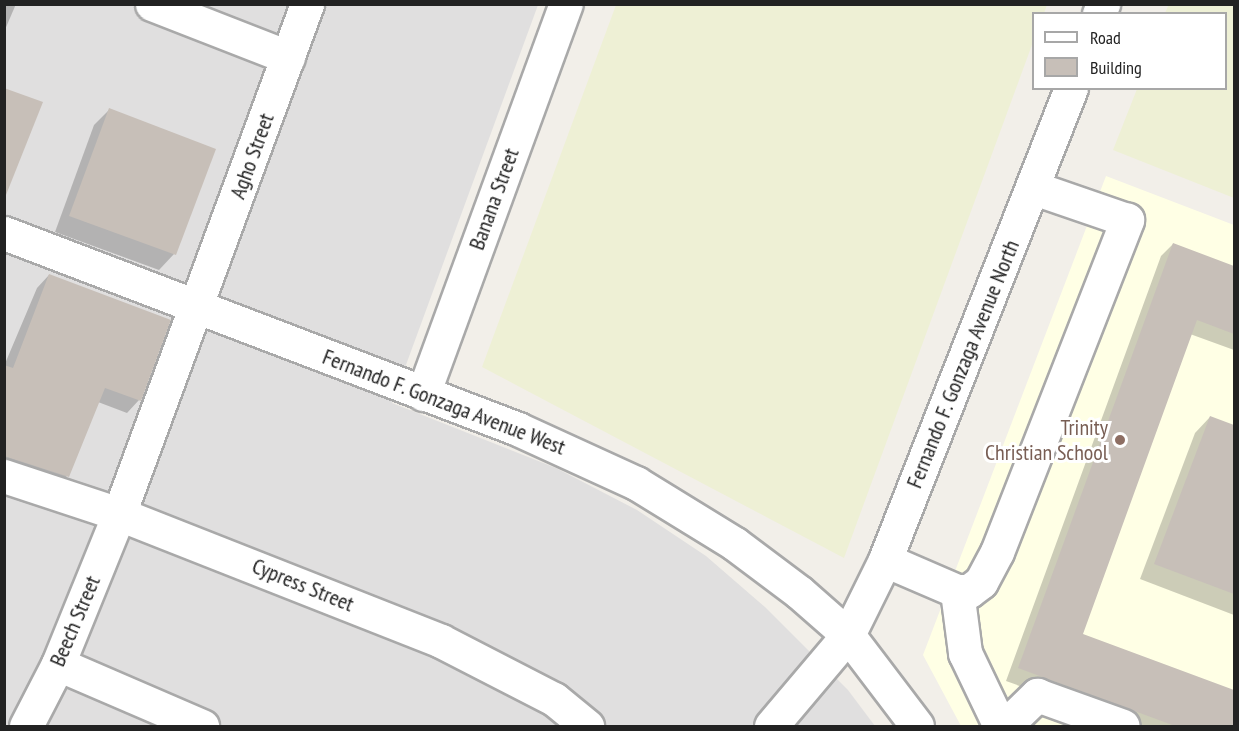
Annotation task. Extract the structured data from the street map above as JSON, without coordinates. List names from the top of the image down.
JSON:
{
  "streets": {
    "street": [
      "Agho Street",
      "Banana Street",
      "Fernando F. Gonzaga Avenue North",
      "Fernando F. Gonzaga Avenue West",
      "Cypress Street",
      "Beech Street"
    ]
  },
  "crossings": [
    ["Agho Street", "Fernando F. Gonzaga Avenue West"],
    ["Agho Street", "Cypress Street"],
    ["Agho Street", "Beech Street"],
    ["Banana Street", "Fernando F. Gonzaga Avenue West"],
    ["Fernando F. Gonzaga Avenue North", "Fernando F. Gonzaga Avenue West"],
    ["Cypress Street", "Beech Street"]
  ],
  "places": ["Trinity Christian School"],
  "legend": ["Road", "Building"]
}
